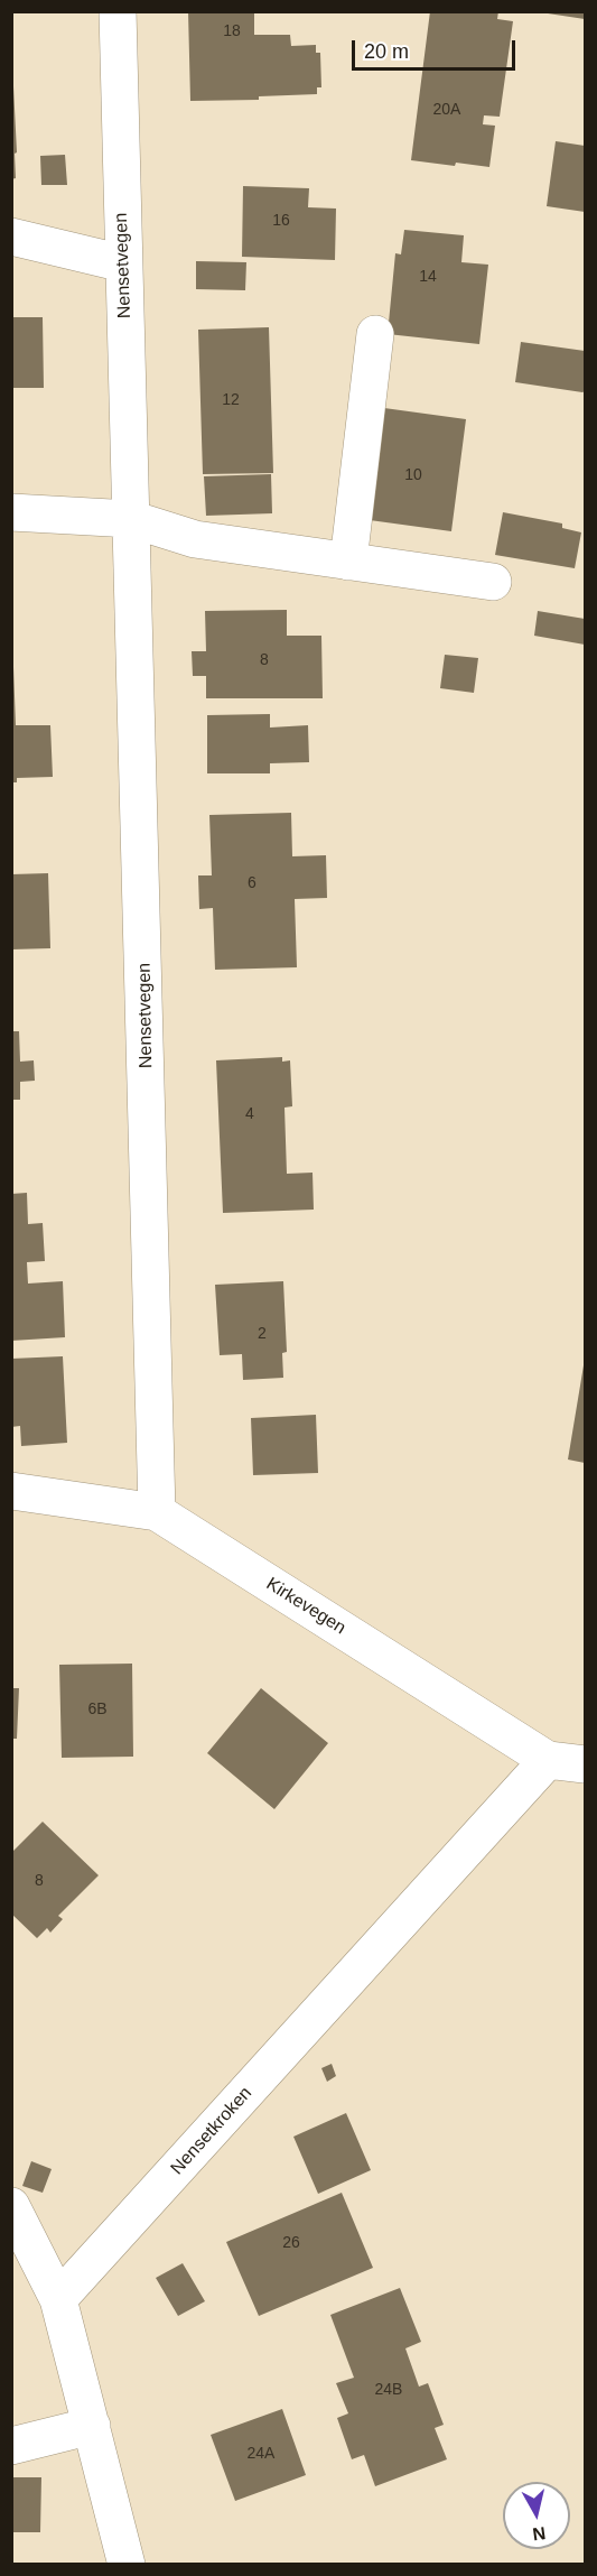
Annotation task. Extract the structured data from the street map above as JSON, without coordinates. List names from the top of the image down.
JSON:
{
  "streets": {
    "street": ["Nensetvegen", "Kirkevegen", "Nensetkroken"]
  },
  "crossings": [
    ["Nensetvegen", "Kirkevegen"],
    ["Kirkevegen", "Nensetkroken"]
  ],
  "house_numbers": [
    "18",
    "20A",
    "16",
    "14",
    "12",
    "10",
    "8",
    "6",
    "4",
    "2",
    "6B",
    "8",
    "26",
    "24B",
    "24A"
  ],
  "scale_bar": "20 m",
  "north": "bottom"
}
